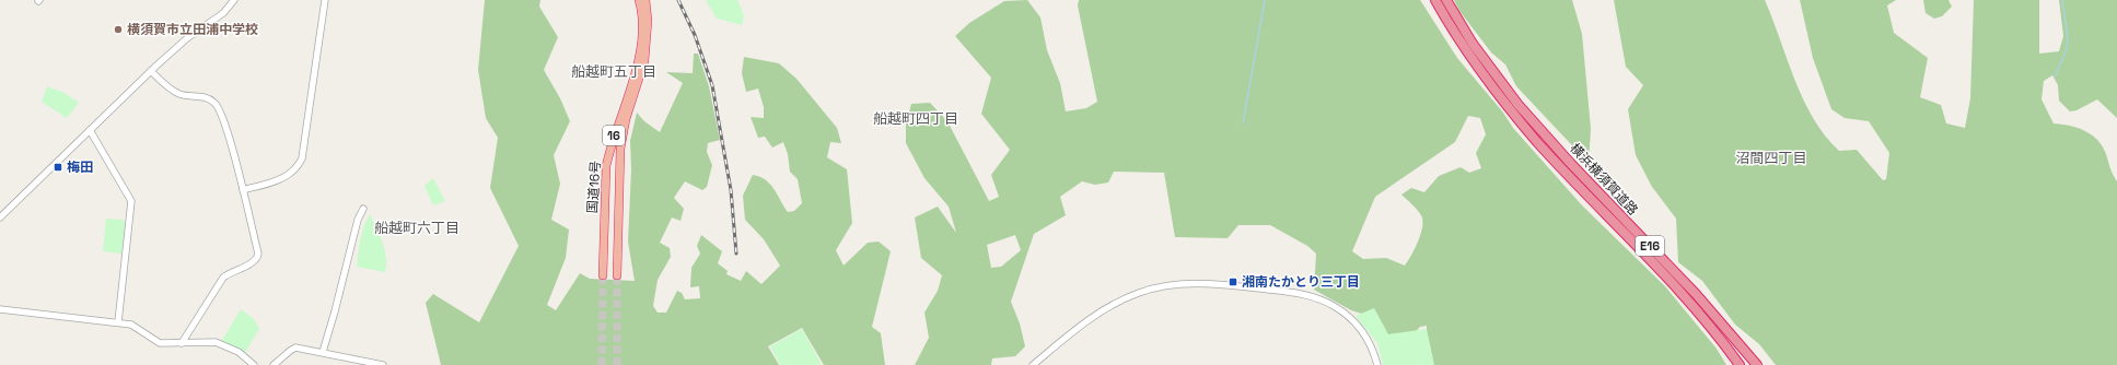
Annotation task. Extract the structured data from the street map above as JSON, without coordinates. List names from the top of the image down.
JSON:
{
  "streets": {
    "highway": [
      "16",
      "横浜横須賀道路",
      "国道16号",
      "E16"
    ]
  },
  "districts": [
    "船越町五丁目",
    "船越町四丁目",
    "沼間四丁目",
    "船越町六丁目"
  ],
  "places": {
    "other": ["横須賀市立田浦中学校"],
    "transit": ["梅田", "湘南たかとり三丁目"]
  }
}
